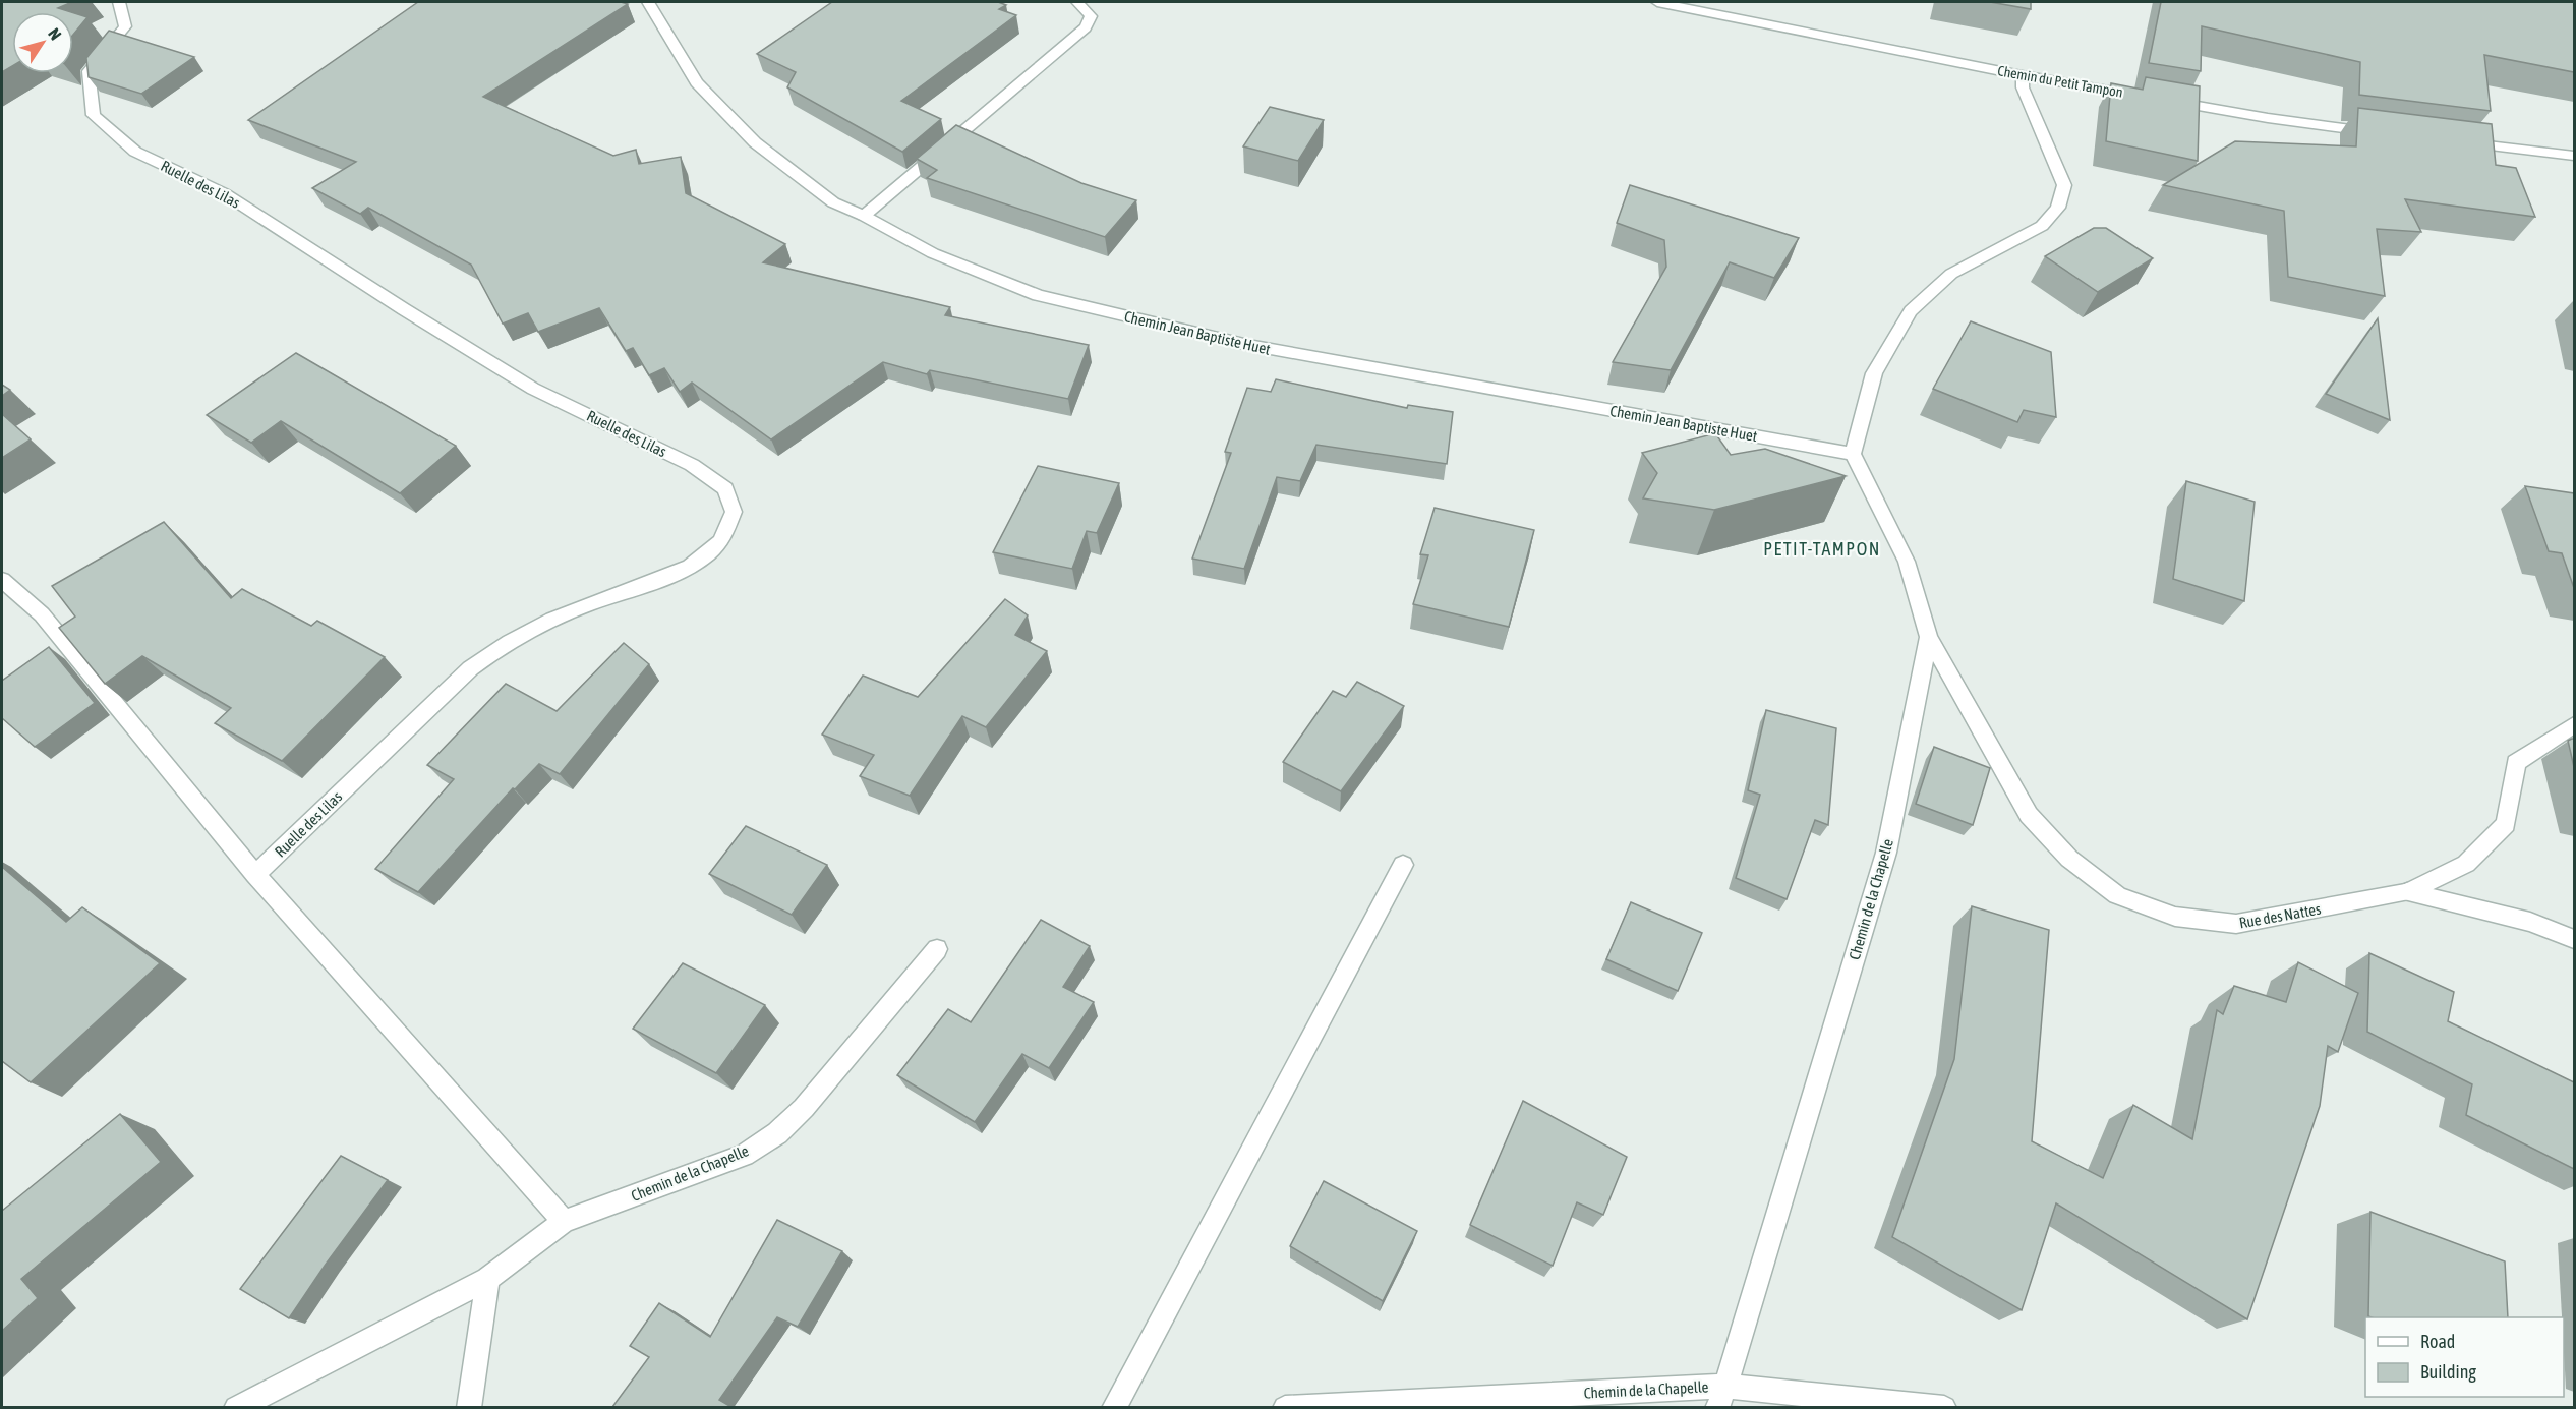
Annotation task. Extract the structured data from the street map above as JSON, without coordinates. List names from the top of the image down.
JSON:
{
  "streets": {
    "street": [
      "Chemin du Petit Tampon",
      "Ruelle des Lilas",
      "Chemin Jean Baptiste Huet",
      "Chemin de la Chapelle",
      "Rue des Nattes"
    ]
  },
  "crossings": [
    ["Chemin Jean Baptiste Huet", "Chemin de la Chapelle"],
    ["Chemin de la Chapelle", "Rue des Nattes"]
  ],
  "districts": ["PETIT-TAMPON"],
  "legend": ["Road", "Building"],
  "north": "top right"
}
